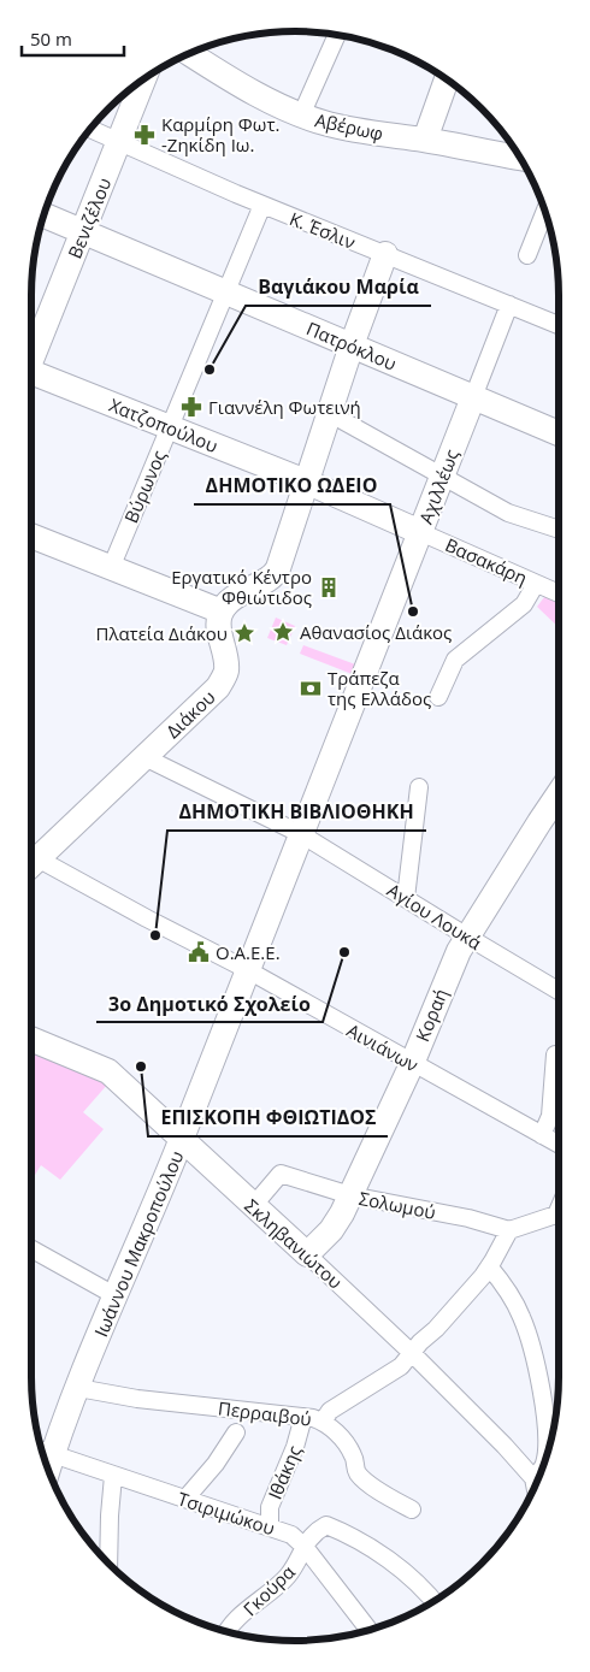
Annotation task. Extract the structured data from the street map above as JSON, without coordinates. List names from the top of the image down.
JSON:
{
  "streets": {
    "street": [
      "Αβέρωφ",
      "Βενιζέλου",
      "K. Έσλιν",
      "Πατρόκλου",
      "Χατζοπούλου",
      "Βύρωνος",
      "Αχιλλέως",
      "Βασακάρη",
      "Διάκου",
      "Αγίου Λουκά",
      "Κοραή",
      "Αινιάνων",
      "Σολωμού",
      "Ιωάννου Μακροπούλου",
      "Σκληβανιώτου",
      "Περραιβού",
      "Ιθάκης",
      "Τσιριμώκου",
      "Γκούρα"
    ]
  },
  "crossings": [
    ["Βενιζέλου", "K. Έσλιν"],
    ["Βενιζέλου", "Πατρόκλου"],
    ["K. Έσλιν", "Βύρωνος"],
    ["K. Έσλιν", "Αχιλλέως"],
    ["Πατρόκλου", "Βύρωνος"],
    ["Πατρόκλου", "Αχιλλέως"],
    ["Χατζοπούλου", "Βύρωνος"],
    ["Χατζοπούλου", "Βασακάρη"],
    ["Αχιλλέως", "Βασακάρη"],
    ["Αχιλλέως", "Ιωάννου Μακροπούλου"],
    ["Διάκου", "Αγίου Λουκά"],
    ["Αγίου Λουκά", "Κοραή"],
    ["Αγίου Λουκά", "Ιωάννου Μακροπούλου"],
    ["Κοραή", "Αινιάνων"],
    ["Κοραή", "Σολωμού"],
    ["Κοραή", "Σκληβανιώτου"],
    ["Αινιάνων", "Ιωάννου Μακροπούλου"],
    ["Σολωμού", "Σκληβανιώτου"],
    ["Ιωάννου Μακροπούλου", "Σκληβανιώτου"],
    ["Ιωάννου Μακροπούλου", "Περραιβού"],
    ["Ιωάννου Μακροπούλου", "Τσιριμώκου"],
    ["Περραιβού", "Ιθάκης"],
    ["Ιθάκης", "Τσιριμώκου"],
    ["Τσιριμώκου", "Γκούρα"]
  ],
  "places": {
    "pharmacy": ["Καρμίρη Φωτ. -Ζηκίδη Ιω.", "Γιαννέλη Φωτεινή"],
    "other": [
      "Βαγιάκου Μαρία",
      "ΔΗΜΟΤΙΚΟ ΩΔΕΙΟ",
      "ΔΗΜΟΤΙΚΗ ΒΙΒΛΙΟΘΗΚΗ",
      "3ο Δημοτικό Σχολείο",
      "ΕΠΙΣΚΟΠΗ ΦΘΙΩΤΙΔΟΣ"
    ],
    "building": ["Εργατικό Κέντρο Φθιώτιδος"],
    "place": ["Αθανασίος Διάκος", "Πλατεία Διάκου"],
    "bank": ["Τράπεζα της Ελλάδος"],
    "public building": ["Ο.Α.Ε.Ε."]
  },
  "scale_bar": "50 m"
}
